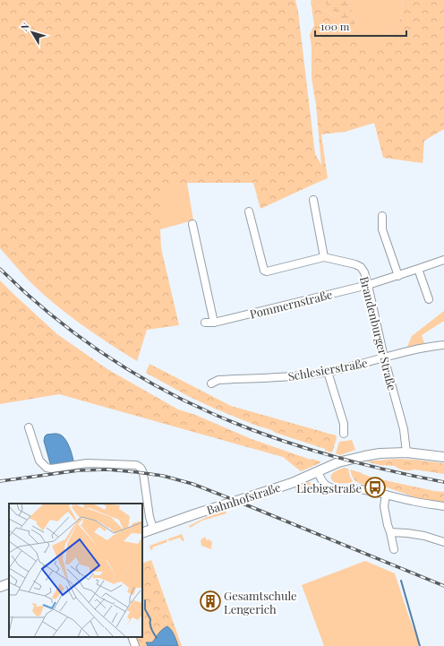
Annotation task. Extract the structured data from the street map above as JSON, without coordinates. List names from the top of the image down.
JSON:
{
  "streets": {
    "street": [
      "Pommernstraße",
      "Brandenburger Straße",
      "Schlesierstraße",
      "Bahnhofstraße"
    ]
  },
  "crossings": [
    ["Pommernstraße", "Brandenburger Straße"],
    ["Brandenburger Straße", "Schlesierstraße"],
    ["Brandenburger Straße", "Bahnhofstraße"]
  ],
  "places": {
    "bus stop": ["Liebigstraße"],
    "building": ["Gesamtschule Lengerich"]
  },
  "scale_bar": "100 m",
  "north": "top left"
}
